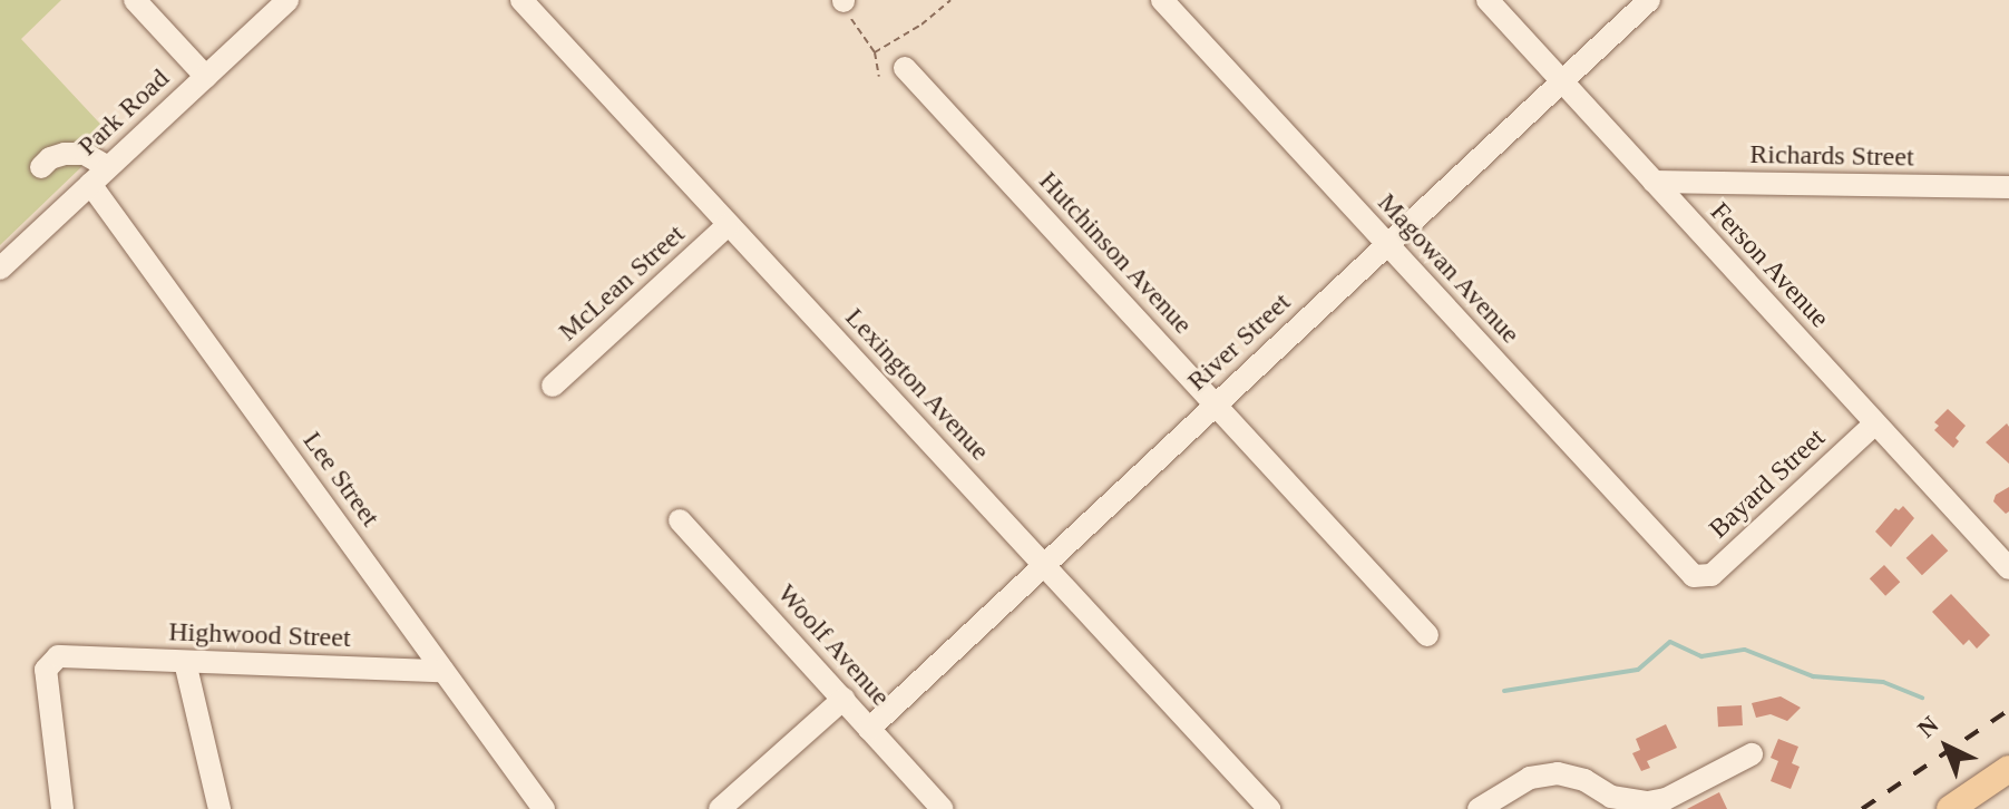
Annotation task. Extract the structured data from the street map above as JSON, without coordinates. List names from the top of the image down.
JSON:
{
  "streets": {
    "street": [
      "Park Road",
      "Richards Street",
      "Hutchinson Avenue",
      "Ferson Avenue",
      "Magowan Avenue",
      "McLean Street",
      "River Street",
      "Lexington Avenue",
      "Lee Street",
      "Bayard Street",
      "Highwood Street",
      "Woolf Avenue"
    ]
  },
  "crossings": [
    ["Park Road", "Lee Street"],
    ["Richards Street", "Ferson Avenue"],
    ["Hutchinson Avenue", "River Street"],
    ["Ferson Avenue", "River Street"],
    ["Ferson Avenue", "Bayard Street"],
    ["Magowan Avenue", "River Street"],
    ["Magowan Avenue", "Bayard Street"],
    ["McLean Street", "Lexington Avenue"],
    ["River Street", "Lexington Avenue"],
    ["River Street", "Woolf Avenue"],
    ["Lee Street", "Highwood Street"]
  ],
  "north": "top left"
}
